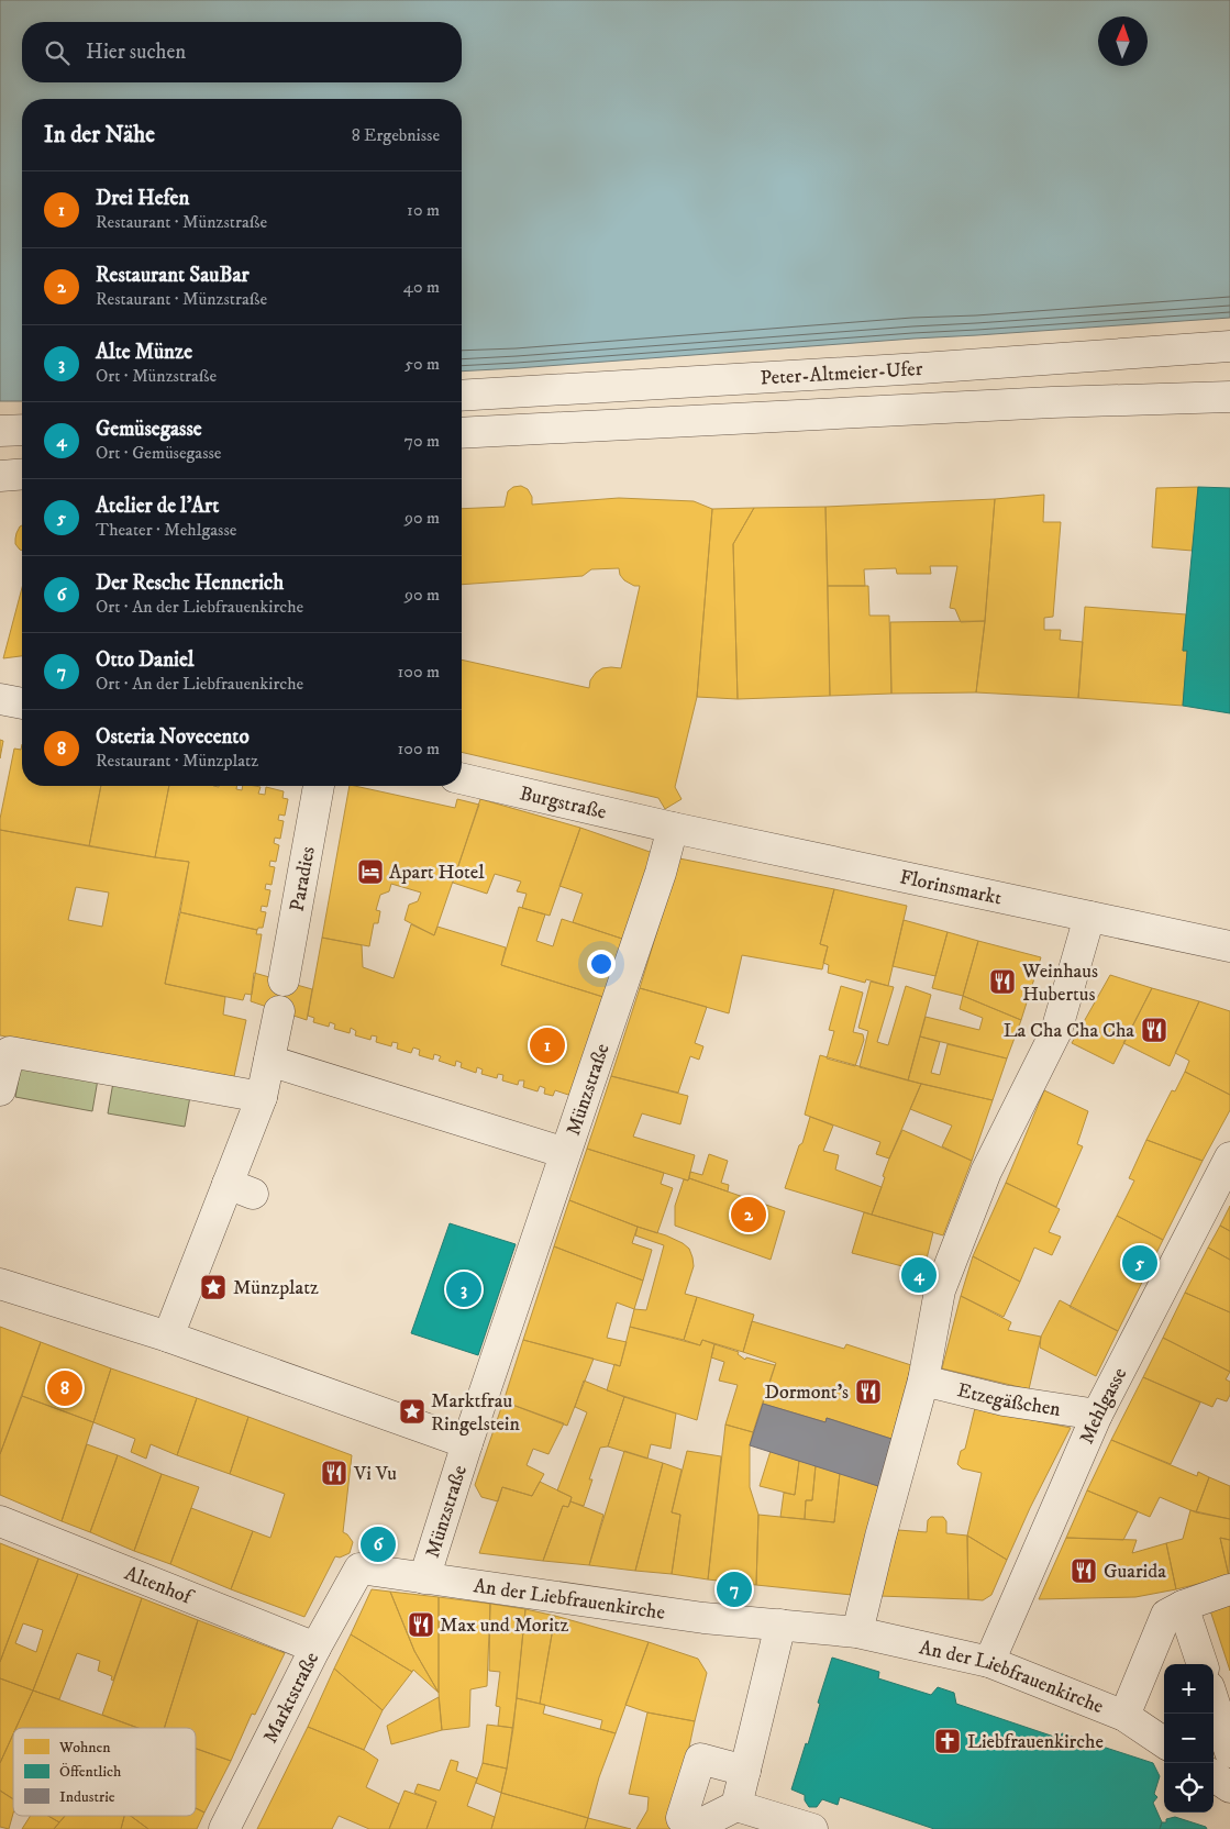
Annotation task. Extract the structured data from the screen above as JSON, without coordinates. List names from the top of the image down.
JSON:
{
  "streets": {
    "street": [
      "Peter-Altmeier-Ufer",
      "Burgstraße",
      "Paradies",
      "Florinsmarkt",
      "Münzstraße",
      "Etzegäßchen",
      "Mehlgasse",
      "Altenhof",
      "An der Liebfrauenkirche",
      "Marktstraße"
    ]
  },
  "crossings": [
    ["Burgstraße", "Florinsmarkt"],
    ["Burgstraße", "Münzstraße"],
    ["Florinsmarkt", "Münzstraße"],
    ["Münzstraße", "An der Liebfrauenkirche"],
    ["Etzegäßchen", "Mehlgasse"],
    ["Mehlgasse", "An der Liebfrauenkirche"],
    ["Altenhof", "Marktstraße"],
    ["An der Liebfrauenkirche", "Marktstraße"]
  ],
  "places": {
    "hotel": ["Apart Hotel"],
    "restaurant": [
      "Weinhaus Hubertus",
      "La Cha Cha Cha",
      "Dormont's",
      "Vi Vu",
      "Guarida",
      "Max und Moritz"
    ],
    "place": ["Münzplatz", "Marktfrau Ringelstein"],
    "church": ["Liebfrauenkirche"]
  },
  "legend": ["Wohnen", "Öffentlich", "Industrie"],
  "north": "top",
  "page": {
    "search": "Hier suchen",
    "heading": ["In der Nähe", "8 Ergebnisse"],
    "list": [
      {
        "mark": "1",
        "name": "Drei Hefen",
        "note": "Restaurant · Münzstraße",
        "value": "10 m"
      },
      {
        "mark": "2",
        "name": "Restaurant SauBar",
        "note": "Restaurant · Münzstraße",
        "value": "40 m"
      },
      {
        "mark": "3",
        "name": "Alte Münze",
        "note": "Ort · Münzstraße",
        "value": "50 m"
      },
      {
        "mark": "4",
        "name": "Gemüsegasse",
        "note": "Ort · Gemüsegasse",
        "value": "70 m"
      },
      {
        "mark": "5",
        "name": "Atelier de l'Art",
        "note": "Theater · Mehlgasse",
        "value": "90 m"
      },
      {
        "mark": "6",
        "name": "Der Resche Hennerich",
        "note": "Ort · An der Liebfrauenkirche",
        "value": "90 m"
      },
      {
        "mark": "7",
        "name": "Otto Daniel",
        "note": "Ort · An der Liebfrauenkirche",
        "value": "100 m"
      },
      {
        "mark": "8",
        "name": "Osteria Novecento",
        "note": "Restaurant · Münzplatz",
        "value": "100 m"
      }
    ],
    "pins": [
      "1",
      "2",
      "5",
      "4",
      "3",
      "8",
      "6",
      "7"
    ],
    "map_buttons": ["+", "−"]
  }
}
